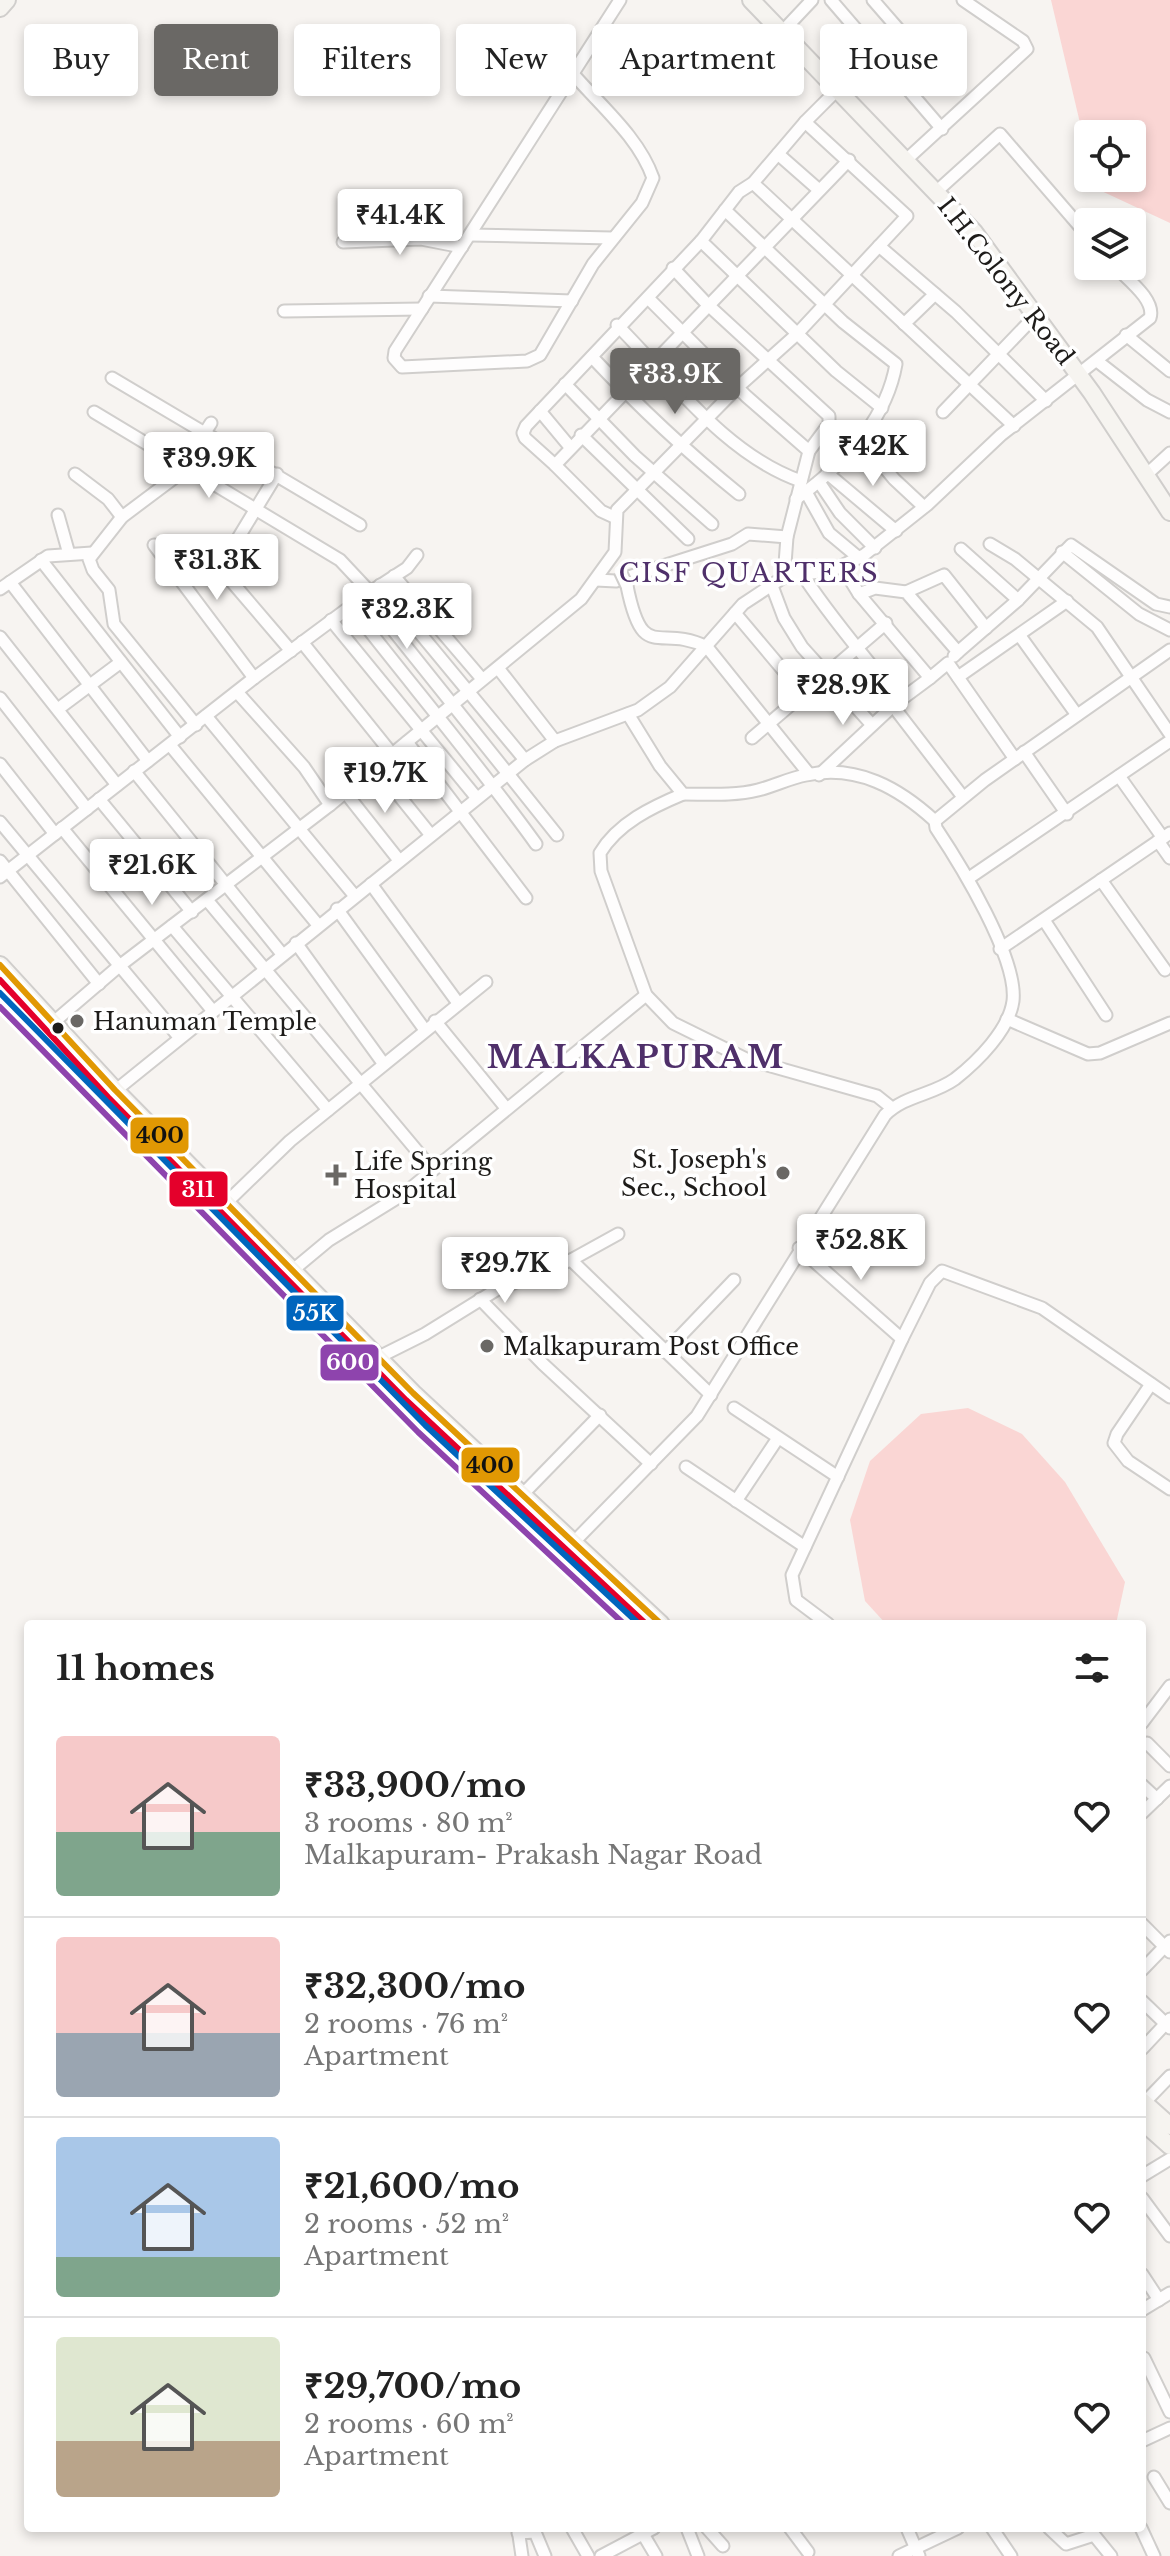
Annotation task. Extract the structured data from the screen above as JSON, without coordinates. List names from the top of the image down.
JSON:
{
  "streets": {
    "main road": ["I.H.Colony Road"]
  },
  "districts": ["CISF QUARTERS", "MALKAPURAM"],
  "places": {
    "other": ["Hanuman Temple", "St. Joseph's Sec., School", "Malkapuram Post Office"],
    "health": ["Life Spring Hospital"]
  },
  "lines": [
    "transit line 400",
    "transit line 311",
    "transit line 55K",
    "transit line 600"
  ],
  "page": {
    "chip": [
      "Buy",
      "Rent",
      "Filters",
      "New",
      "Apartment",
      "House"
    ],
    "price": [
      "₹41.4K",
      "₹33.9K",
      "₹42K",
      "₹39.9K",
      "₹31.3K",
      "₹32.3K",
      "₹28.9K",
      "₹19.7K",
      "₹21.6K",
      "₹52.8K",
      "₹29.7K"
    ],
    "heading": "11 homes",
    "list": [
      {
        "name": "₹33,900/mo",
        "note": "3 rooms · 80 m² · Malkapuram- Prakash Nagar Road"
      },
      {
        "name": "₹32,300/mo",
        "note": "2 rooms · 76 m² · Apartment"
      },
      {
        "name": "₹21,600/mo",
        "note": "2 rooms · 52 m² · Apartment"
      },
      {
        "name": "₹29,700/mo",
        "note": "2 rooms · 60 m² · Apartment"
      }
    ]
  }
}
